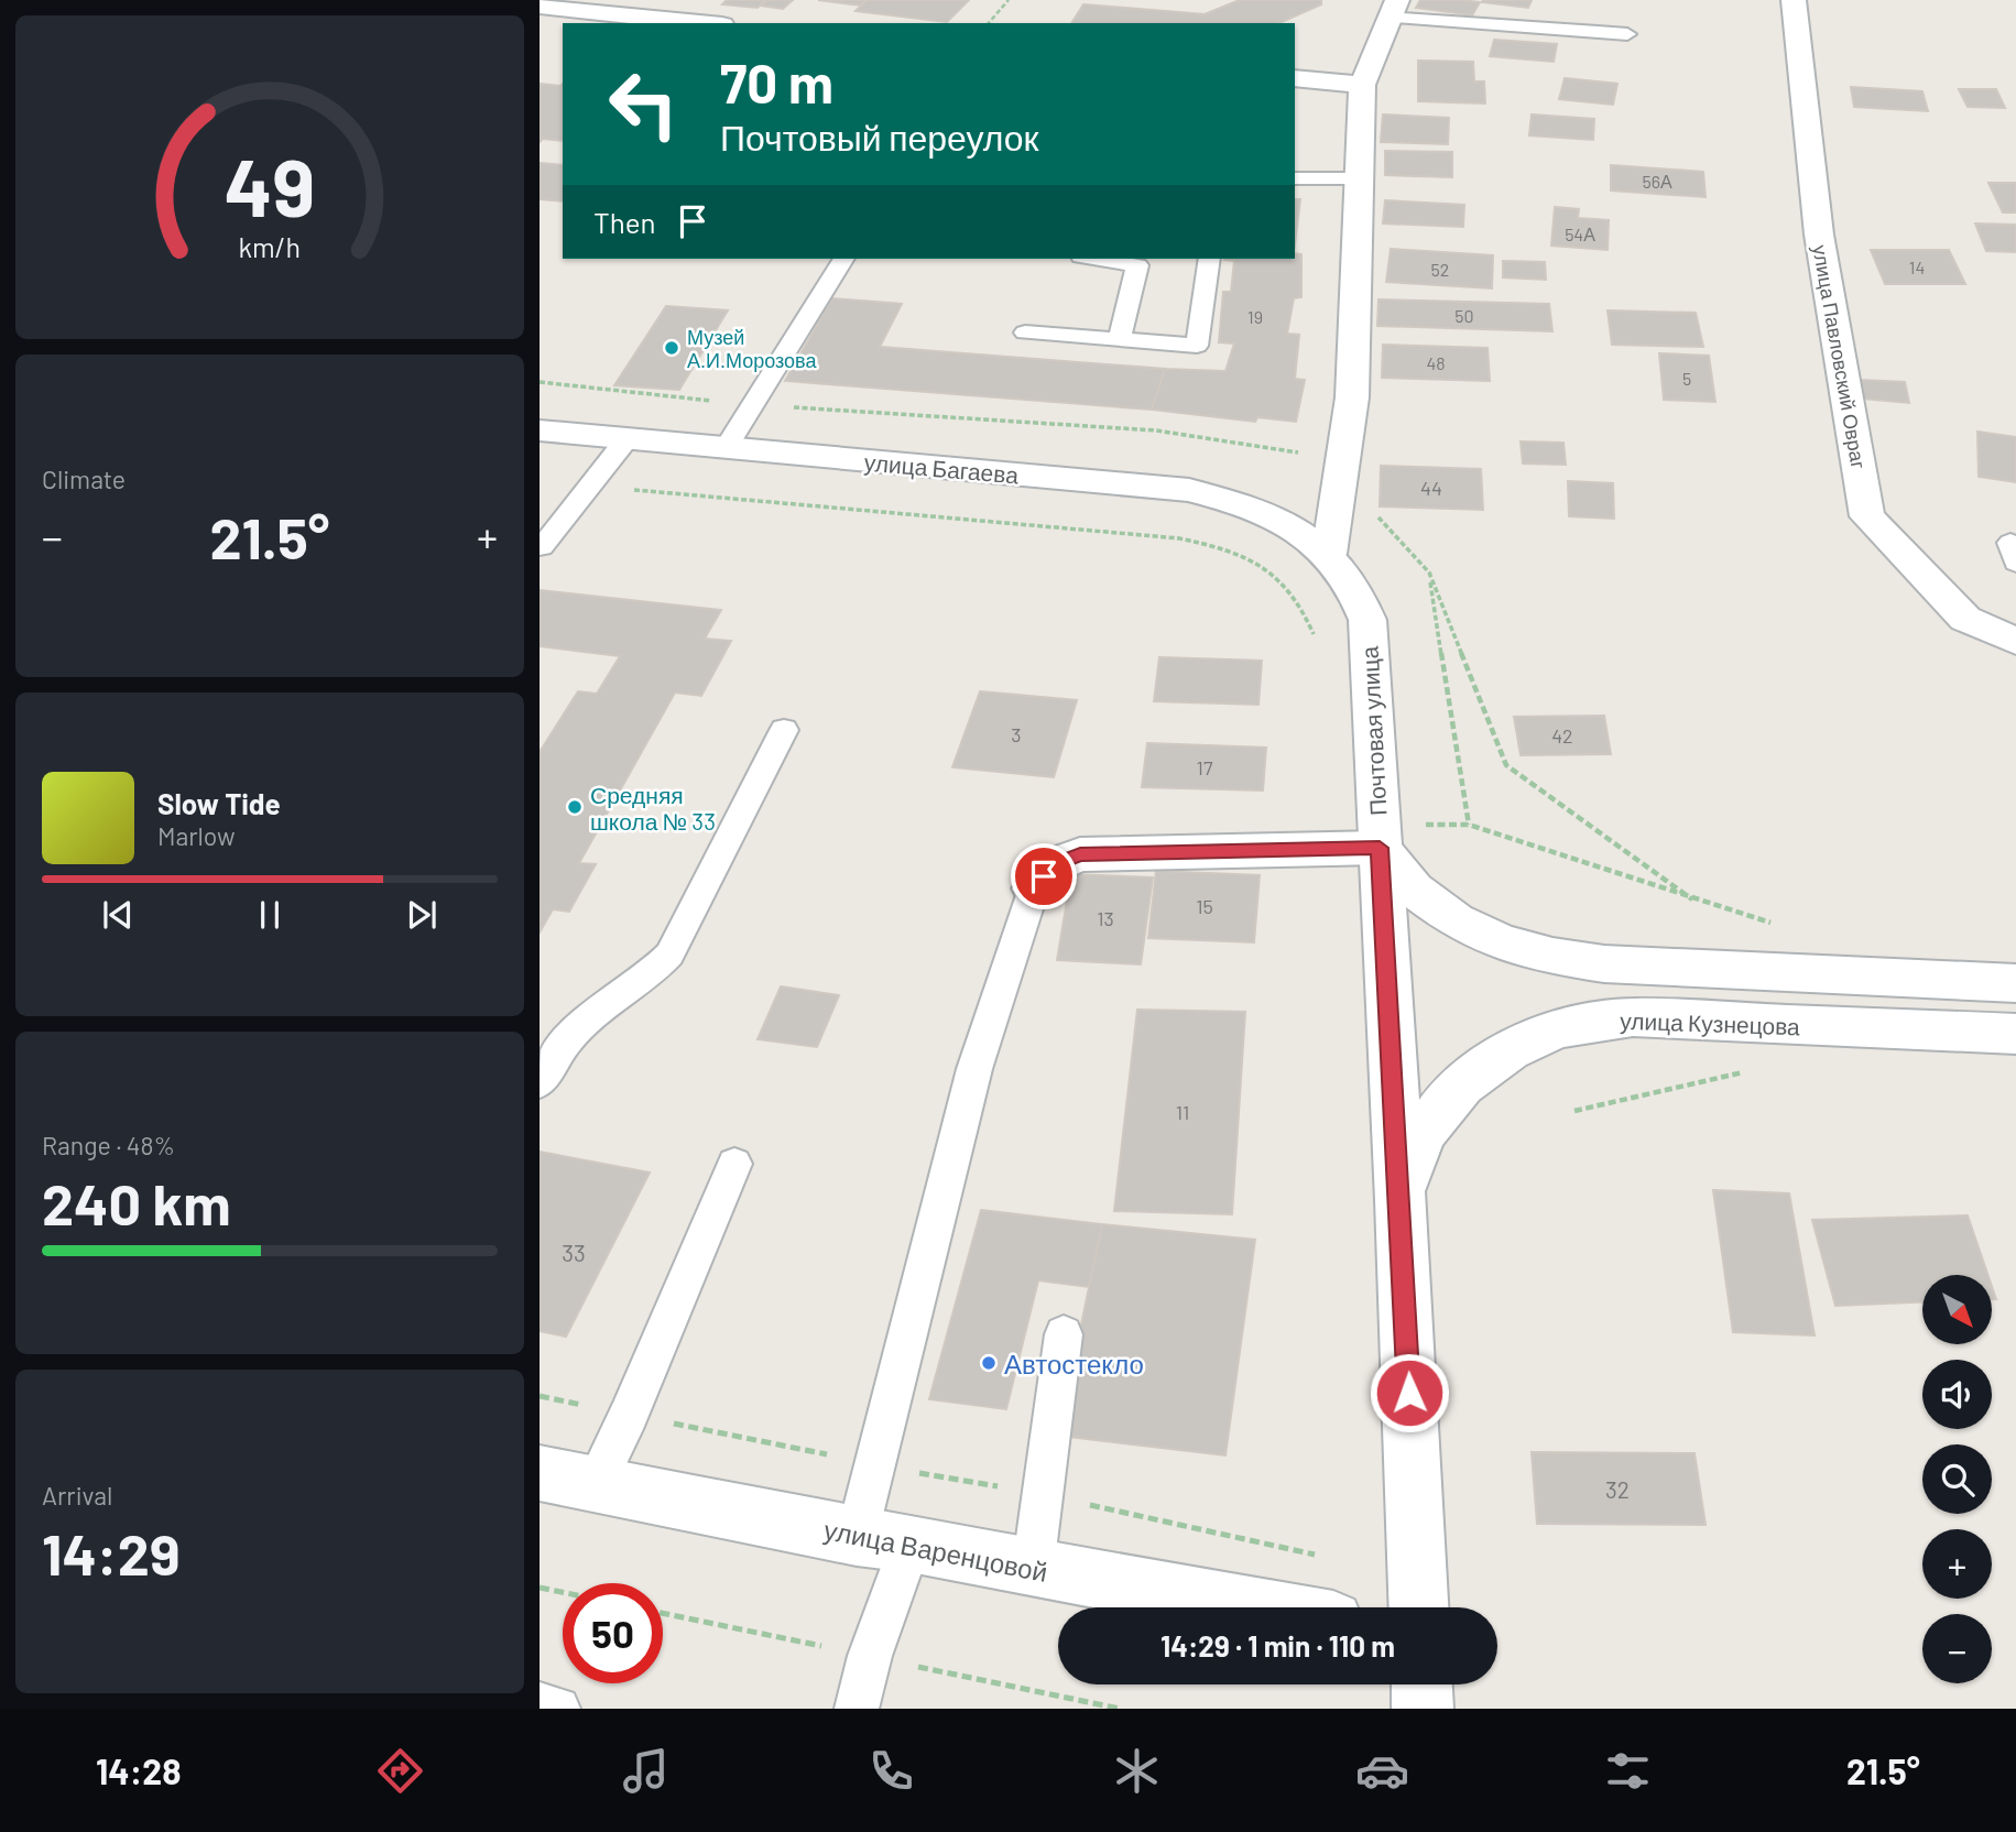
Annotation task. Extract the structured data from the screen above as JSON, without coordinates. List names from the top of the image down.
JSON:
{
  "streets": {
    "street": [
      "улица Павловский Овраг",
      "улица Багаева",
      "Почтовая улица",
      "улица Кузнецова",
      "улица Варенцовой"
    ]
  },
  "crossings": [
    ["улица Багаева", "Почтовая улица"],
    ["Почтовая улица", "улица Кузнецова"]
  ],
  "places": ["Музей А.И.Морозова", "Средняя школа № 33", "Автостекло"],
  "house_numbers": [
    "56А",
    "54А",
    "14",
    "52",
    "50",
    "19",
    "48",
    "5",
    "44",
    "3",
    "42",
    "17",
    "15",
    "13",
    "11",
    "33",
    "32"
  ],
  "north": "bottom right",
  "page": {
    "turn": ["70 m", "Почтовый переулок"],
    "then": "Then",
    "tile": [
      "Climate",
      ["Range · 48%", "240 km"],
      ["Arrival", "14:29"]
    ],
    "heat": ["−", "21.5°", "+"],
    "song": ["Slow Tide", "Marlow"],
    "map_buttons": ["+", "−"],
    "limit": "50",
    "trip": "14:29 · 1 min · 110 m",
    "tabs": ["14:28", "21.5°"],
    "gauge": ["49", "km/h"]
  }
}
